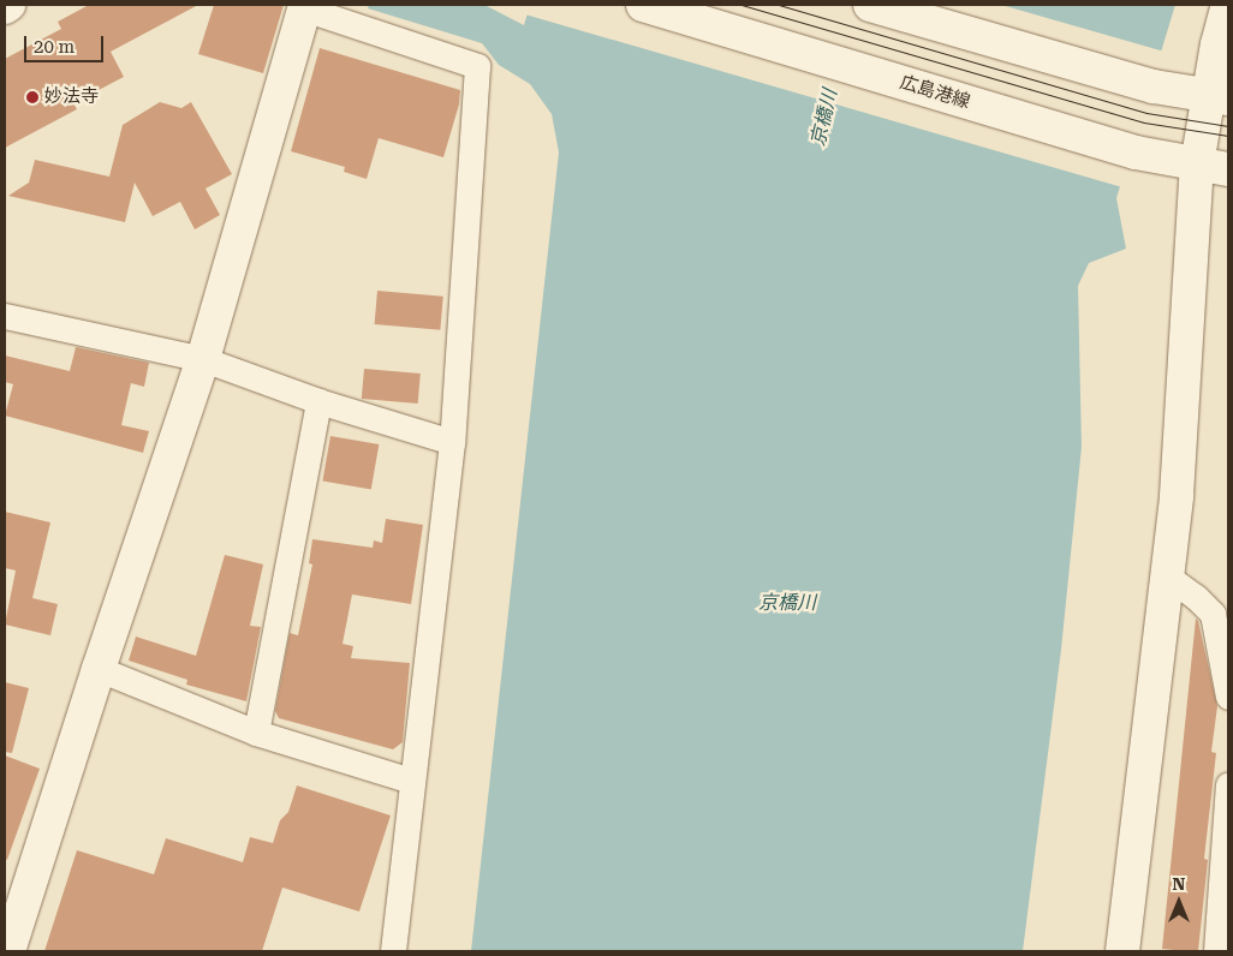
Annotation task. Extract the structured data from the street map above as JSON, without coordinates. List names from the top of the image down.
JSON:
{
  "streets": {
    "street": ["広島港線"]
  },
  "water": ["京橋川"],
  "places": ["妙法寺"],
  "scale_bar": "20 m",
  "north": "top"
}
